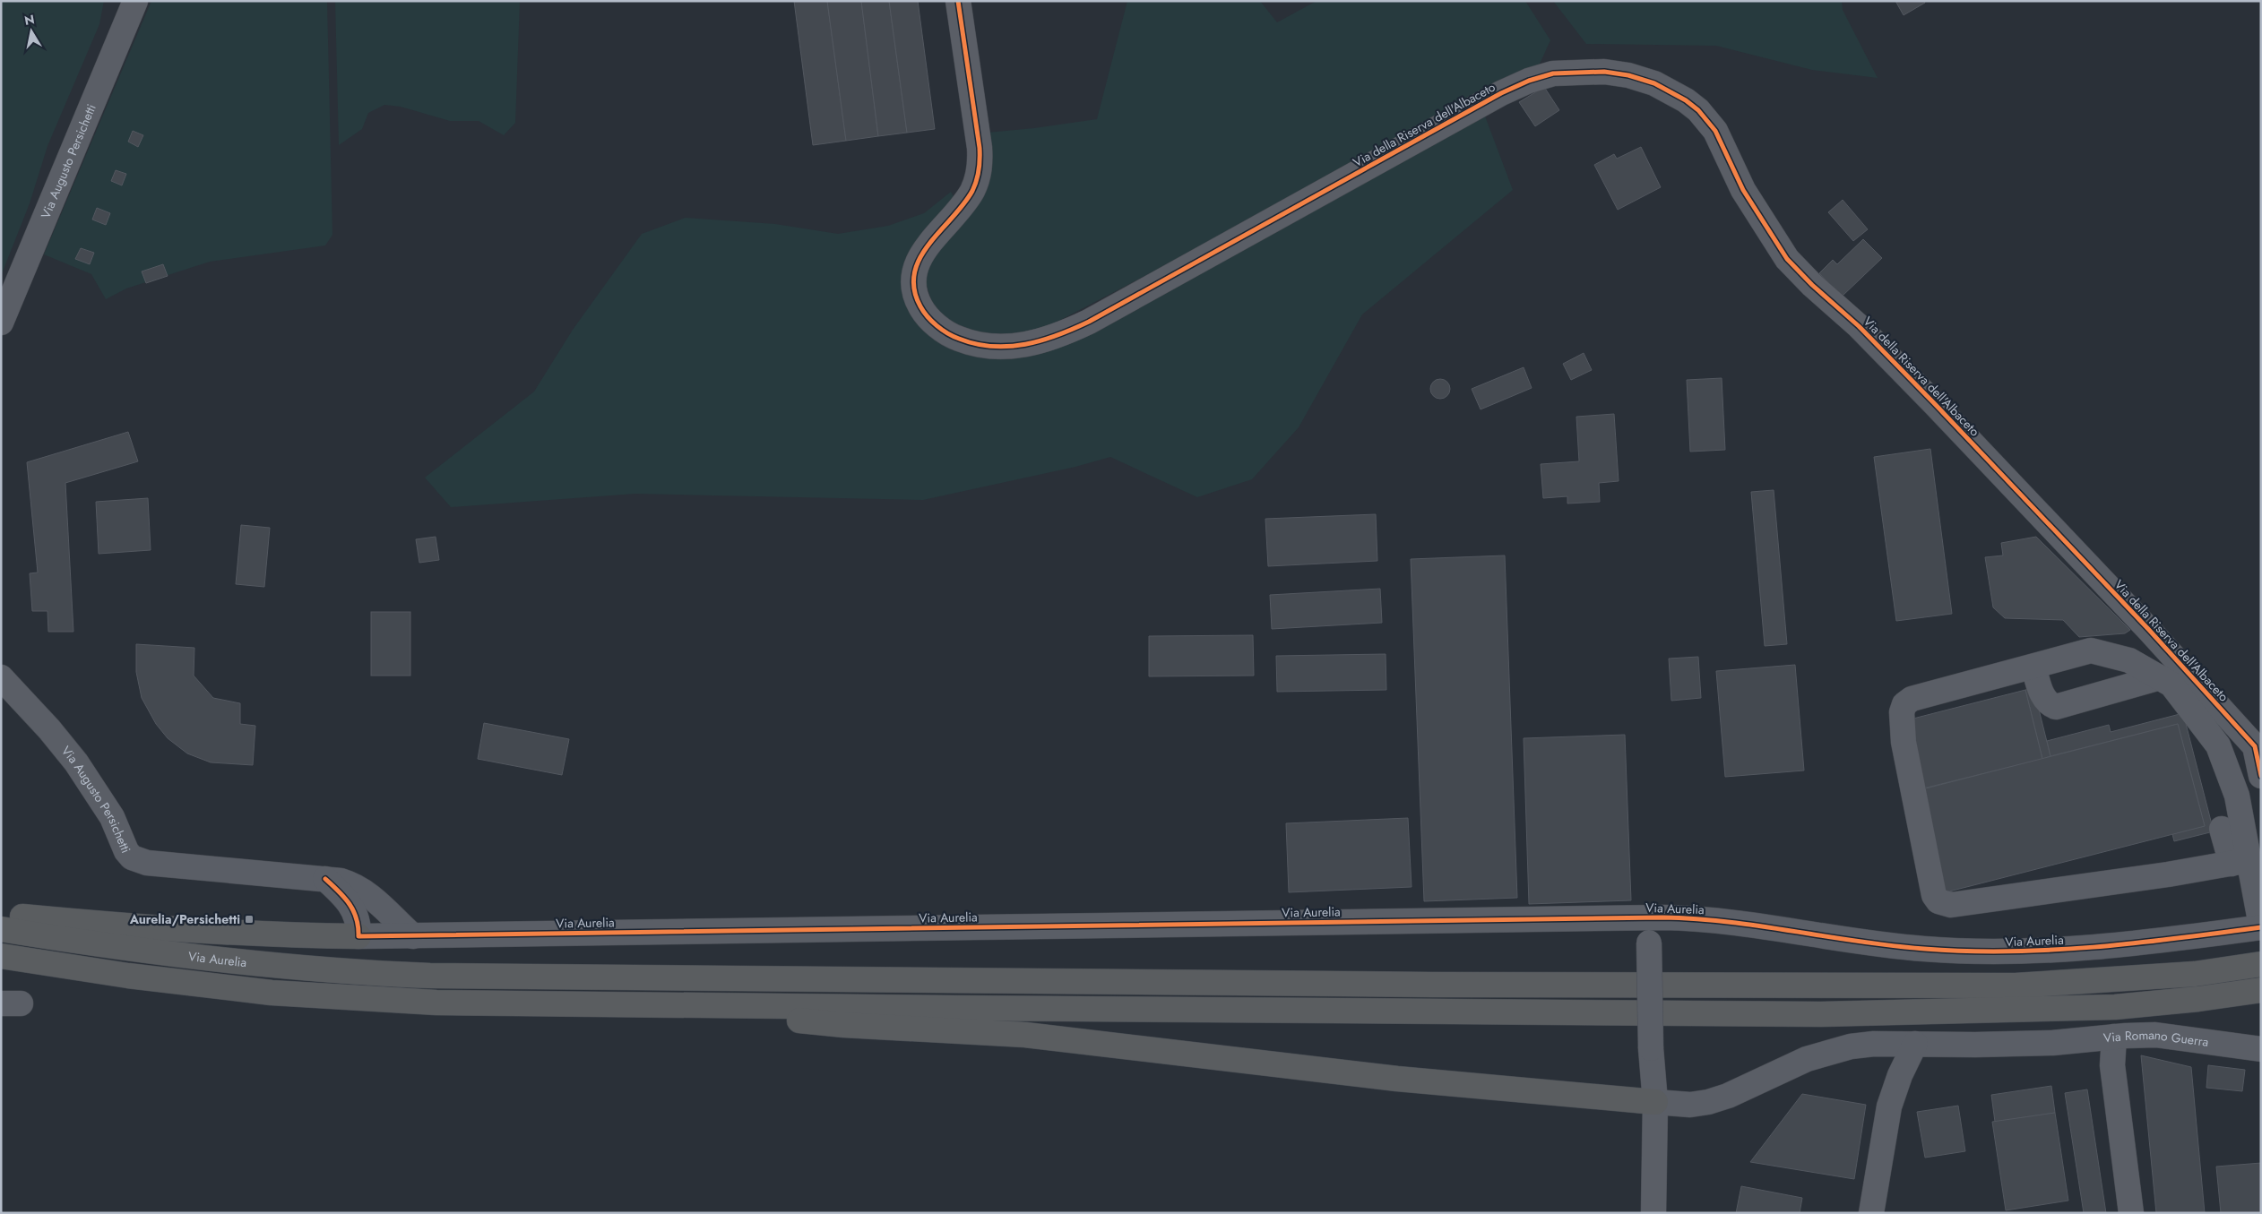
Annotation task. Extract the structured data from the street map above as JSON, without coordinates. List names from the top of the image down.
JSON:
{
  "streets": {
    "highway": ["Via Aurelia"],
    "street": ["Via della Riserva dell'Albaceto", "Via Augusto Persichetti", "Via Romano Guerra"]
  },
  "crossings": [
    ["Via Augusto Persichetti", "Via Aurelia"]
  ],
  "places": {
    "transit": ["Aurelia/Persichetti"]
  },
  "north": "top"
}
